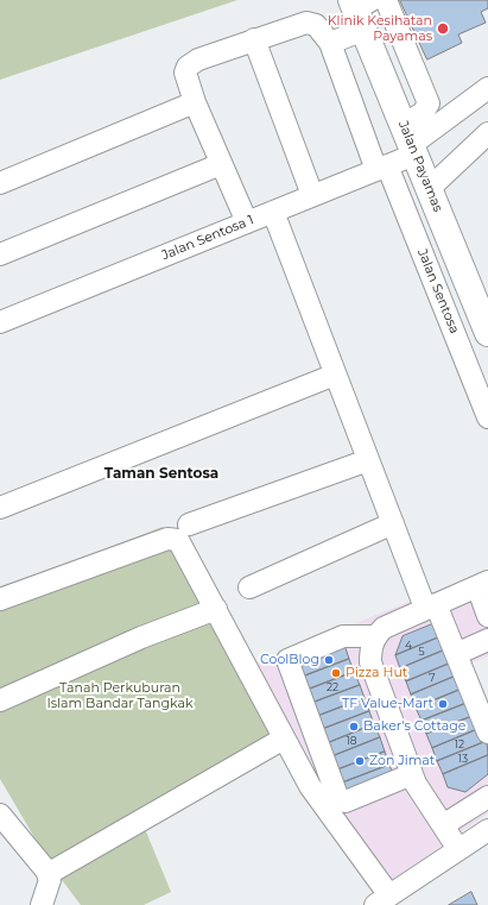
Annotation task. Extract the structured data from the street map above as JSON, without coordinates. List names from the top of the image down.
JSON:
{
  "streets": {
    "highway": ["Jalan Payamas"],
    "street": ["Jalan Sentosa 1", "Jalan Sentosa"]
  },
  "crossings": [
    ["Jalan Payamas", "Jalan Sentosa 1"],
    ["Jalan Sentosa 1", "Jalan Sentosa"]
  ],
  "districts": ["Taman Sentosa"],
  "parks": ["Tanah Perkuburan Islam Bandar Tangkak"],
  "places": [
    "Klinik Kesihatan Payamas",
    "CoolBlog",
    "Pizza Hut",
    "TF Value-Mart",
    "Baker's Cottage",
    "Zon Jimat"
  ],
  "house_numbers": [
    "4",
    "5",
    "7",
    "22",
    "18",
    "12",
    "13"
  ]
}
